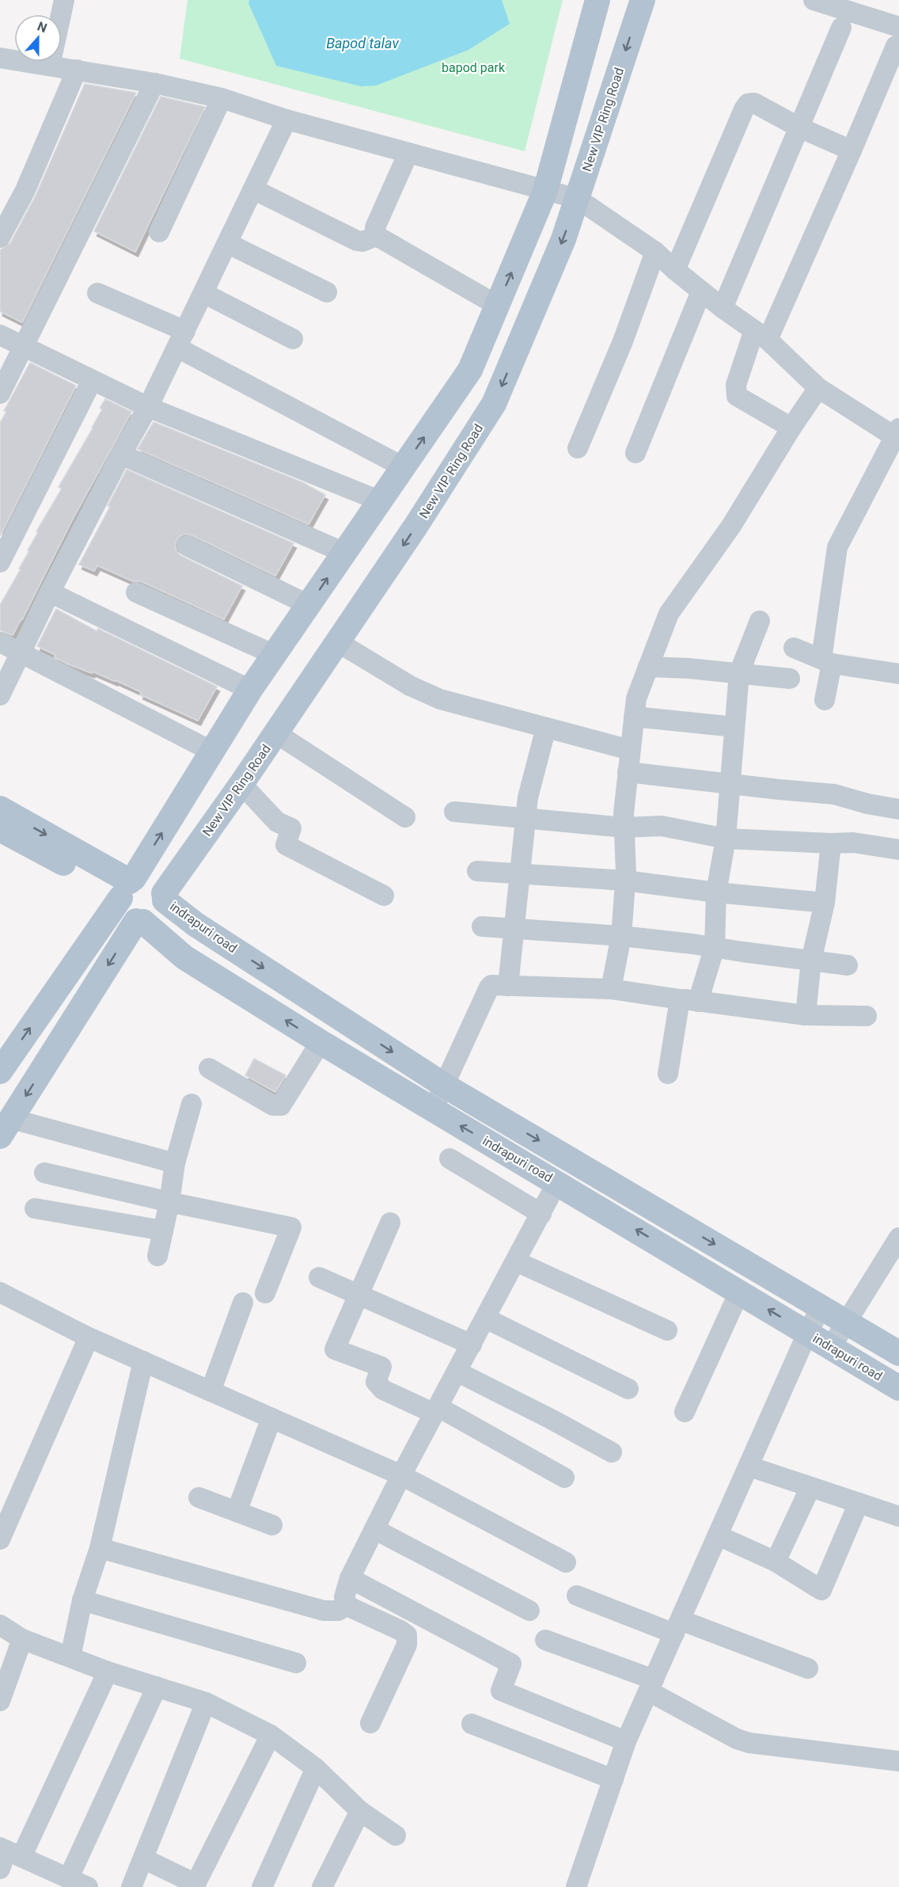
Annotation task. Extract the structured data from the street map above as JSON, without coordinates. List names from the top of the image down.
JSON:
{
  "streets": {
    "main road": ["New VIP Ring Road", "indrapuri road"]
  },
  "crossings": [
    ["New VIP Ring Road", "indrapuri road"]
  ],
  "water": ["Bapod talav"],
  "parks": ["bapod park"],
  "north": "top"
}
